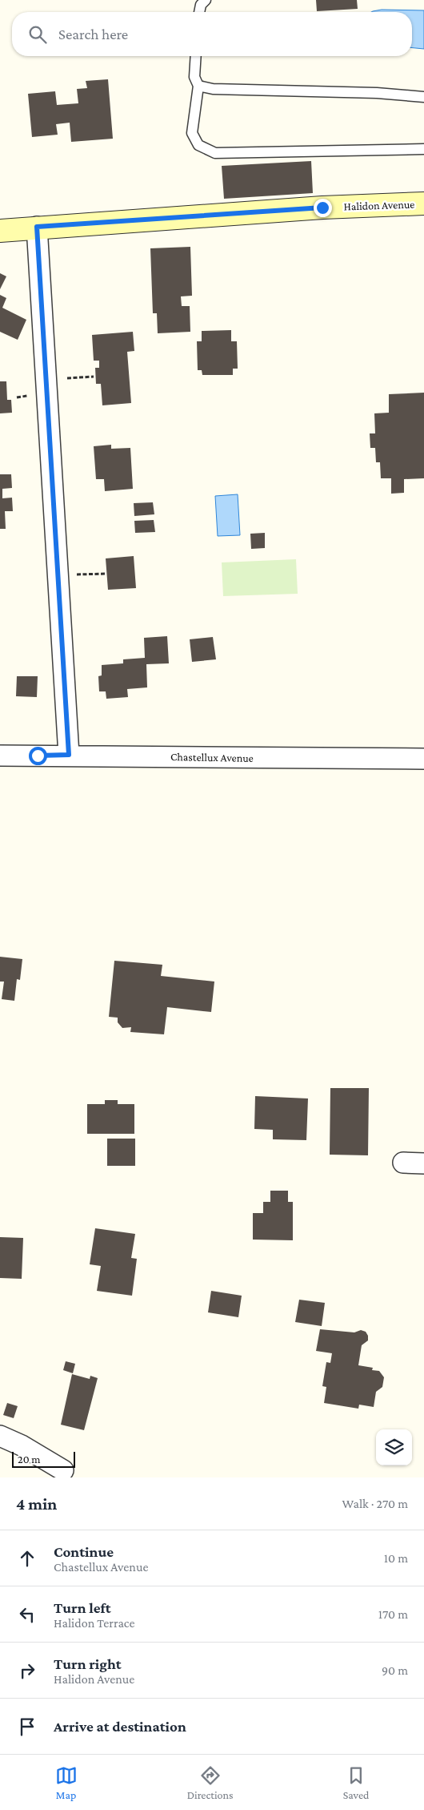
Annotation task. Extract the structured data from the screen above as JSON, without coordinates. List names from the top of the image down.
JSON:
{
  "streets": {
    "main road": ["Halidon Avenue"],
    "street": ["Chastellux Avenue"]
  },
  "scale_bar": "20 m",
  "page": {
    "search": "Search here",
    "scale": "20 m",
    "heading": ["4 min", "Walk · 270 m"],
    "list": [
      ["Continue", "Chastellux Avenue", "10 m"],
      ["Turn left", "Halidon Terrace", "170 m"],
      ["Turn right", "Halidon Avenue", "90 m"],
      "Arrive at destination"
    ],
    "nav": ["Map", "Directions", "Saved"]
  }
}
